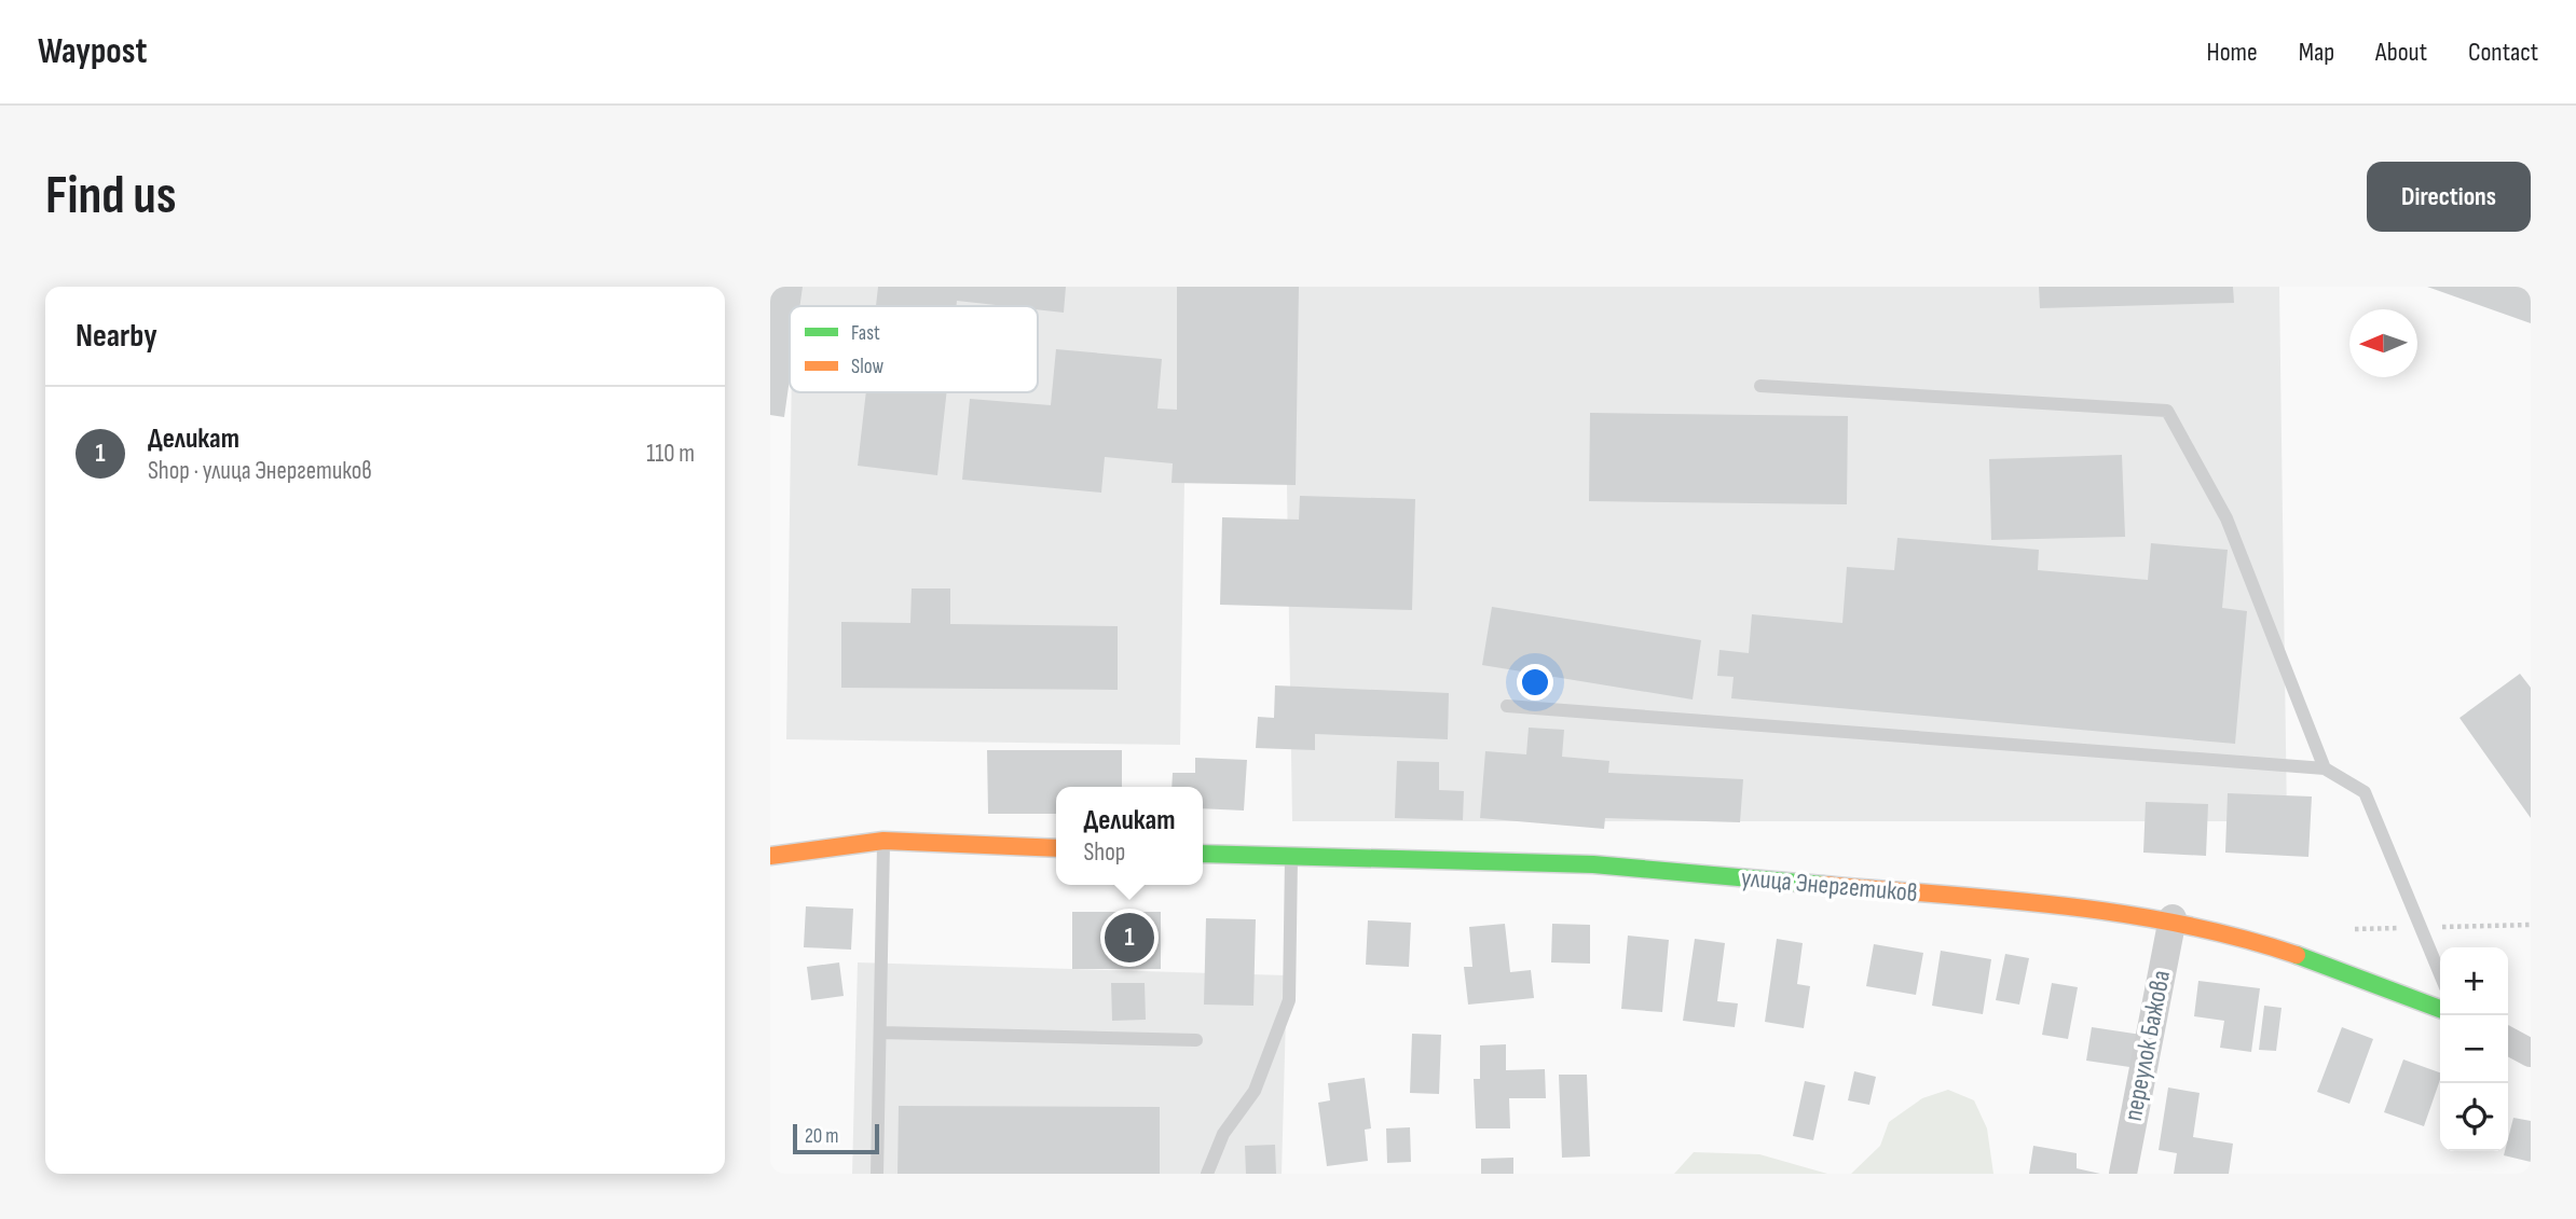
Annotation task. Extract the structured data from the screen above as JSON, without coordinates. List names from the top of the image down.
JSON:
{
  "streets": {
    "street": ["улица Энергетиков", "переулок Бажова"]
  },
  "crossings": [
    ["улица Энергетиков", "переулок Бажова"]
  ],
  "legend": ["Fast", "Slow"],
  "scale_bar": "20 m",
  "north": "left",
  "page": {
    "header": "Waypost",
    "nav": [
      "Home",
      "Map",
      "About",
      "Contact"
    ],
    "buttons": "Directions",
    "title": "Find us",
    "heading": "Nearby",
    "list": [
      {
        "mark": "1",
        "name": "Деликат",
        "note": "Shop · улица Энергетиков",
        "value": "110 m"
      }
    ],
    "popup": ["Деликат", "Shop"],
    "pins": "1",
    "map_buttons": ["+", "−"],
    "scale": "20 m"
  }
}
